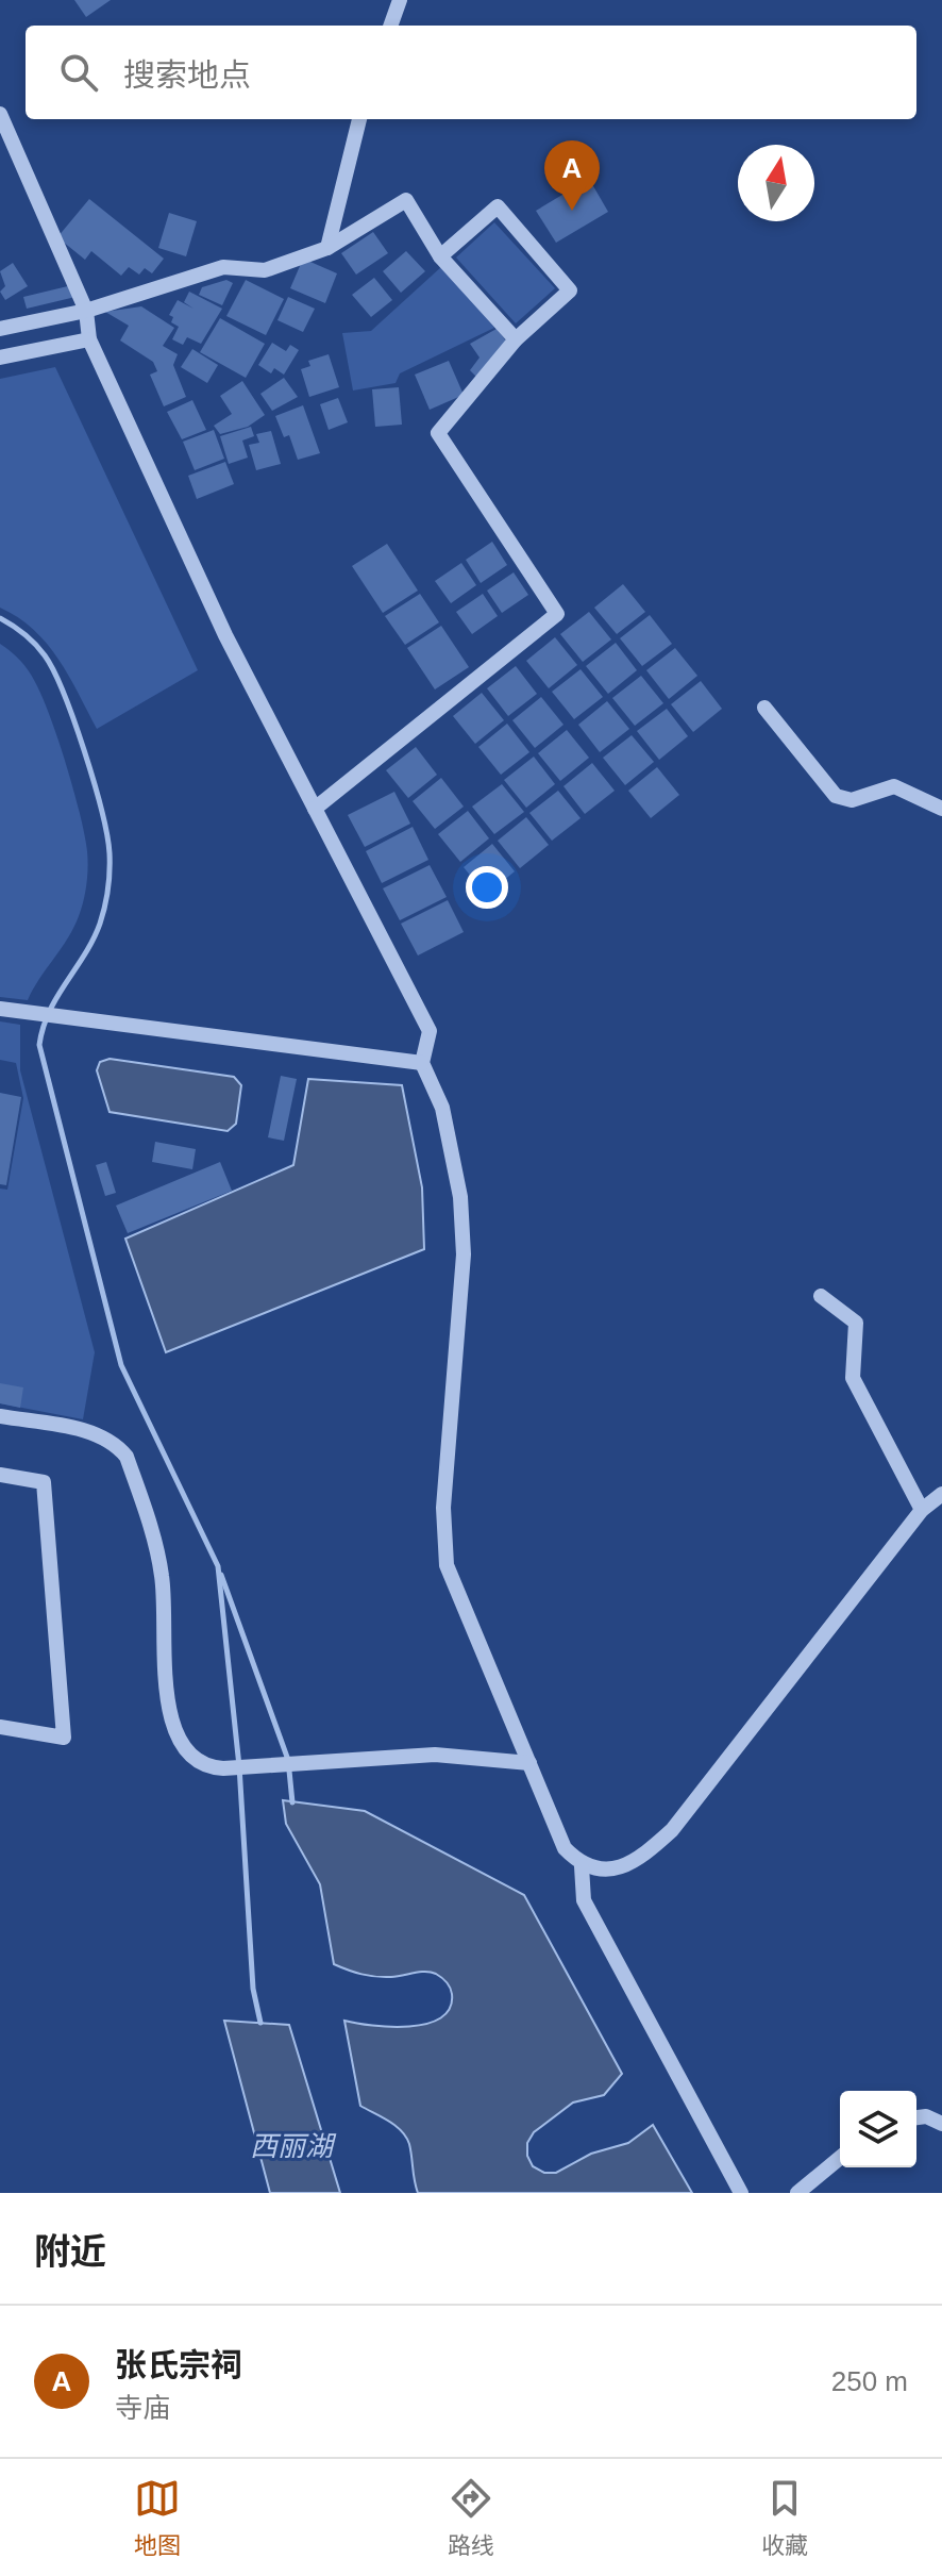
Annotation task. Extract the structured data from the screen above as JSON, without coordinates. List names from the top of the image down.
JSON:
{
  "water": ["西丽湖"],
  "north": "top",
  "page": {
    "search": "搜索地点",
    "pins": "A",
    "heading": "附近",
    "list": [
      {
        "mark": "A",
        "name": "张氏宗祠",
        "note": "寺庙",
        "value": "250 m"
      }
    ],
    "nav": ["地图", "路线", "收藏"]
  }
}
